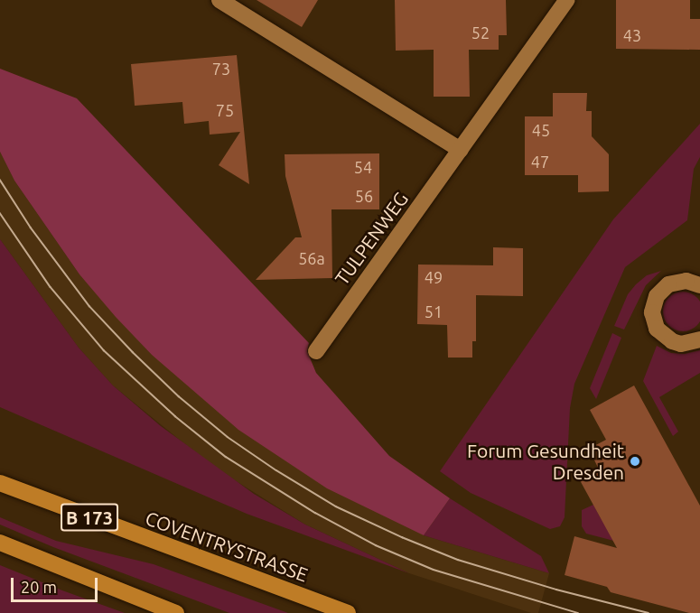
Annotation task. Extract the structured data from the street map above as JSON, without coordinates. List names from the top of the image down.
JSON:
{
  "streets": {
    "main road": ["B 173", "COVENTRYSTRASSE"],
    "street": ["TULPENWEG"]
  },
  "places": ["Forum Gesundheit Dresden"],
  "house_numbers": [
    "52",
    "43",
    "73",
    "75",
    "45",
    "47",
    "54",
    "56",
    "56a",
    "49",
    "51"
  ],
  "scale_bar": "20 m"
}
